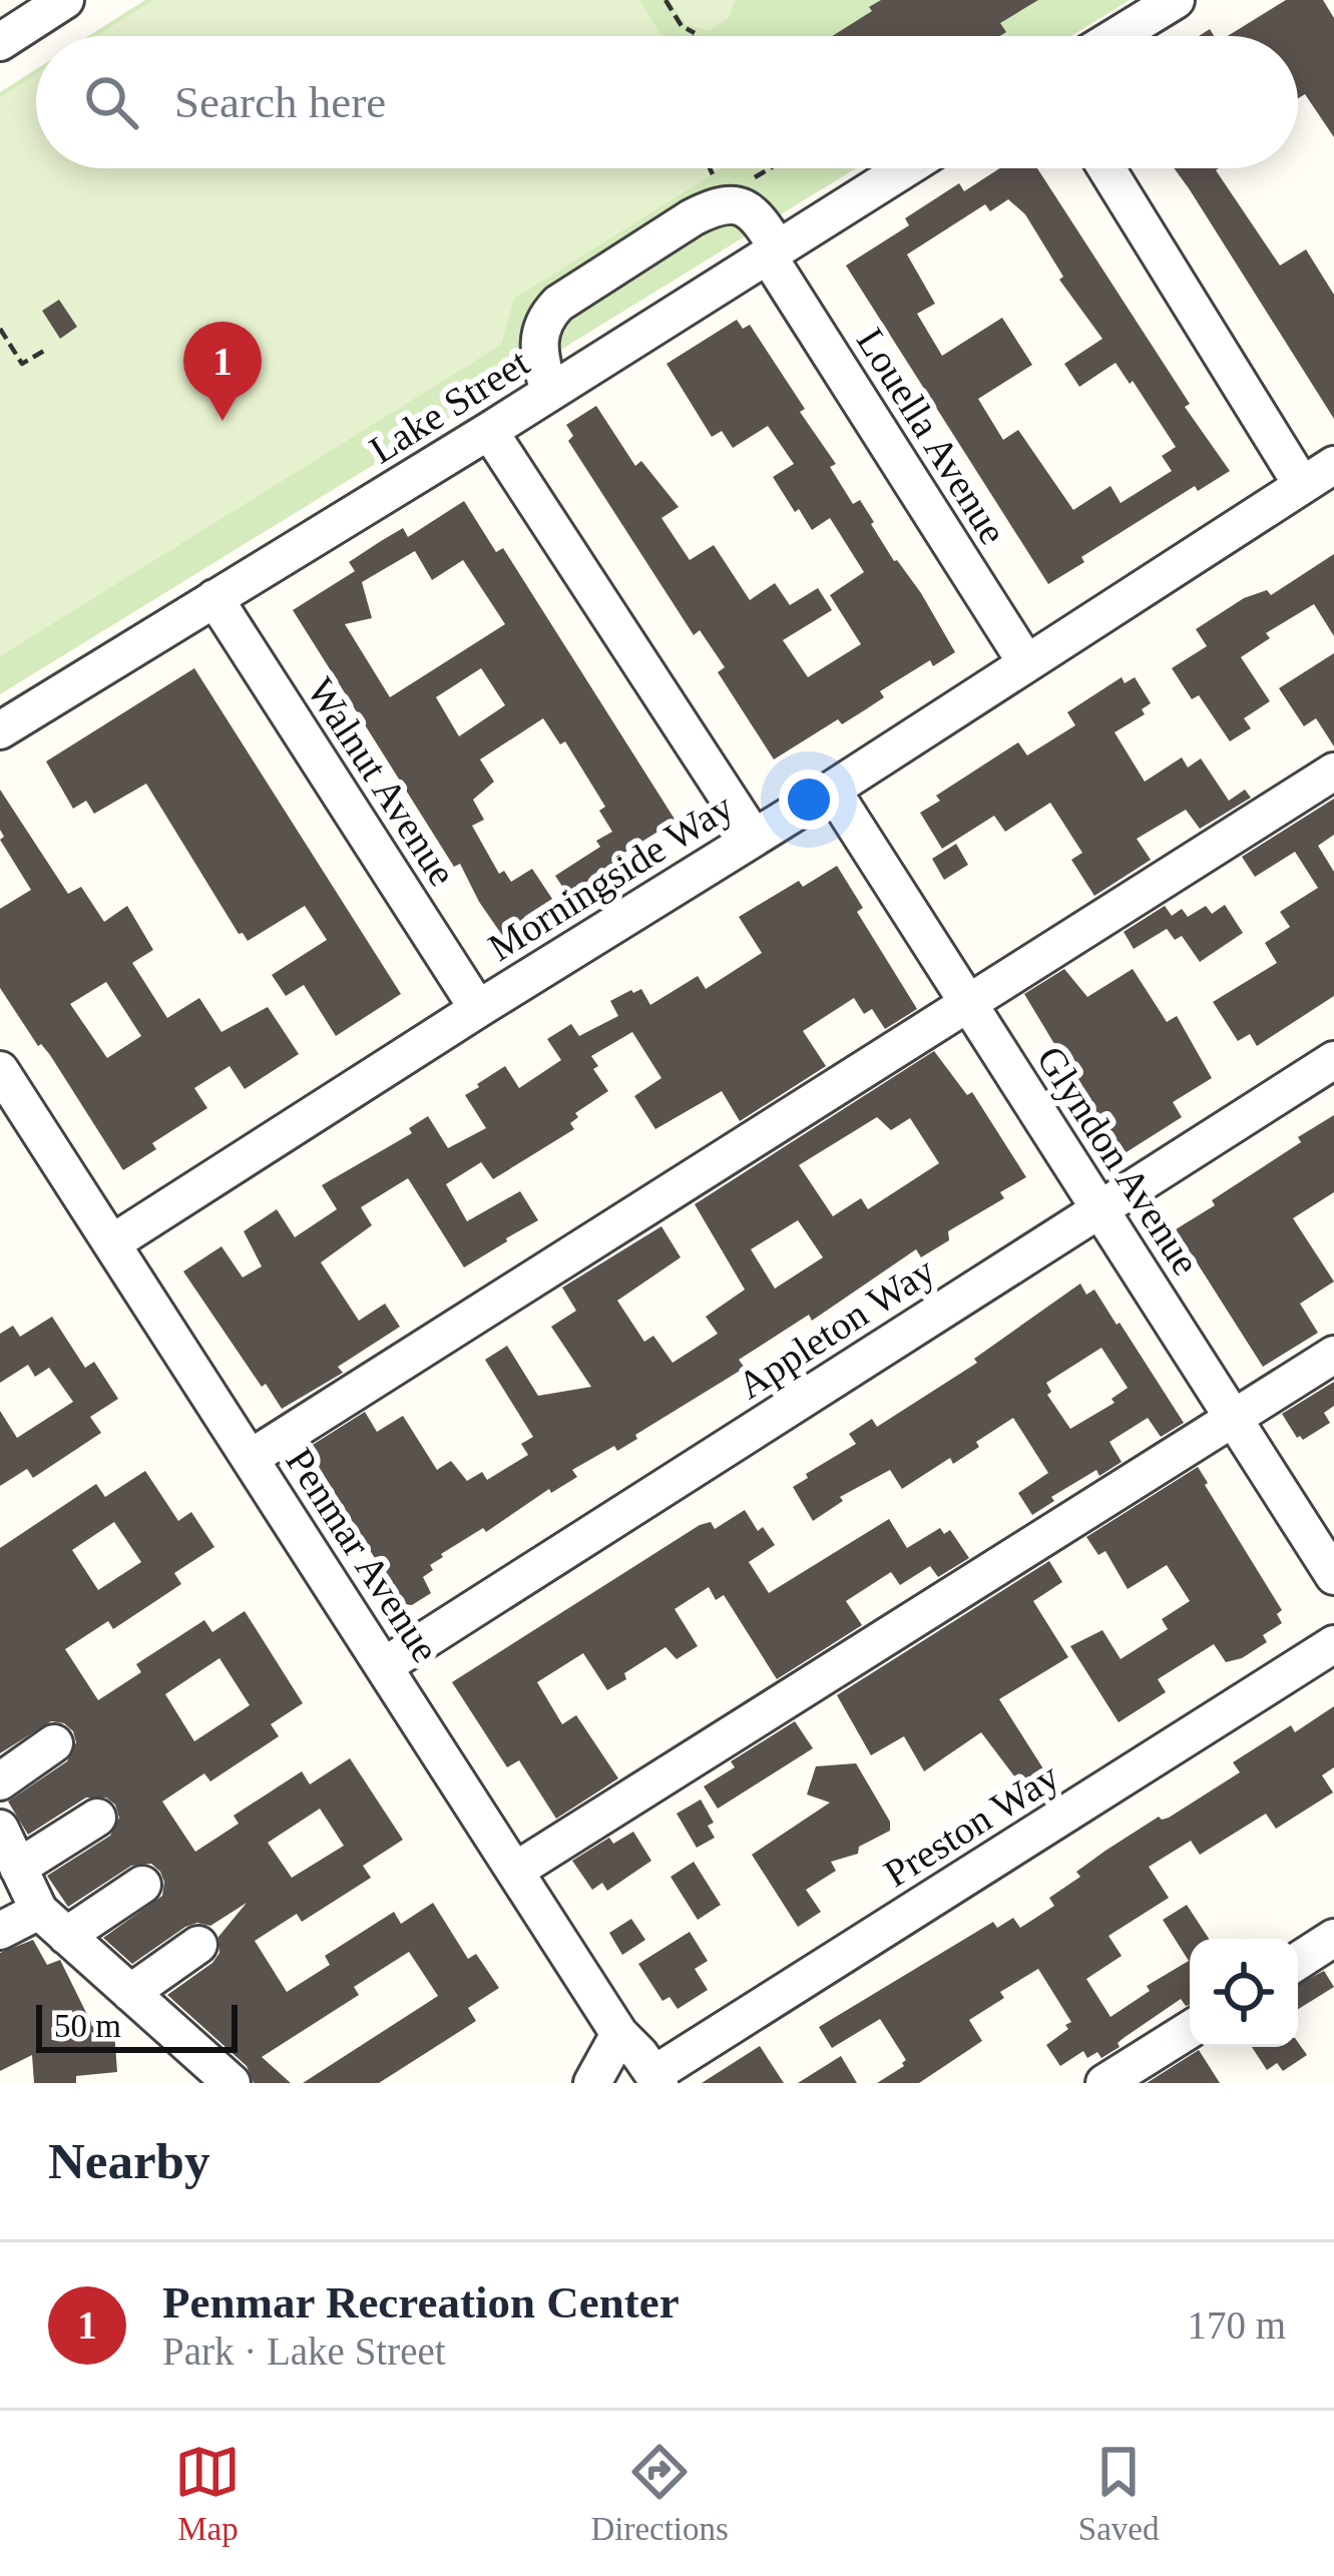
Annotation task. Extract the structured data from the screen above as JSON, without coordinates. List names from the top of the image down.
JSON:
{
  "streets": {
    "street": [
      "Lake Street",
      "Louella Avenue",
      "Walnut Avenue",
      "Morningside Way",
      "Glyndon Avenue",
      "Appleton Way",
      "Penmar Avenue",
      "Preston Way"
    ]
  },
  "crossings": [
    ["Lake Street", "Louella Avenue"],
    ["Lake Street", "Walnut Avenue"],
    ["Louella Avenue", "Morningside Way"],
    ["Walnut Avenue", "Morningside Way"],
    ["Morningside Way", "Glyndon Avenue"],
    ["Morningside Way", "Penmar Avenue"],
    ["Glyndon Avenue", "Appleton Way"],
    ["Appleton Way", "Penmar Avenue"],
    ["Penmar Avenue", "Preston Way"]
  ],
  "scale_bar": "50 m",
  "page": {
    "search": "Search here",
    "pins": "1",
    "scale": "50 m",
    "heading": "Nearby",
    "list": [
      {
        "mark": "1",
        "name": "Penmar Recreation Center",
        "note": "Park · Lake Street",
        "value": "170 m"
      }
    ],
    "nav": ["Map", "Directions", "Saved"]
  }
}
